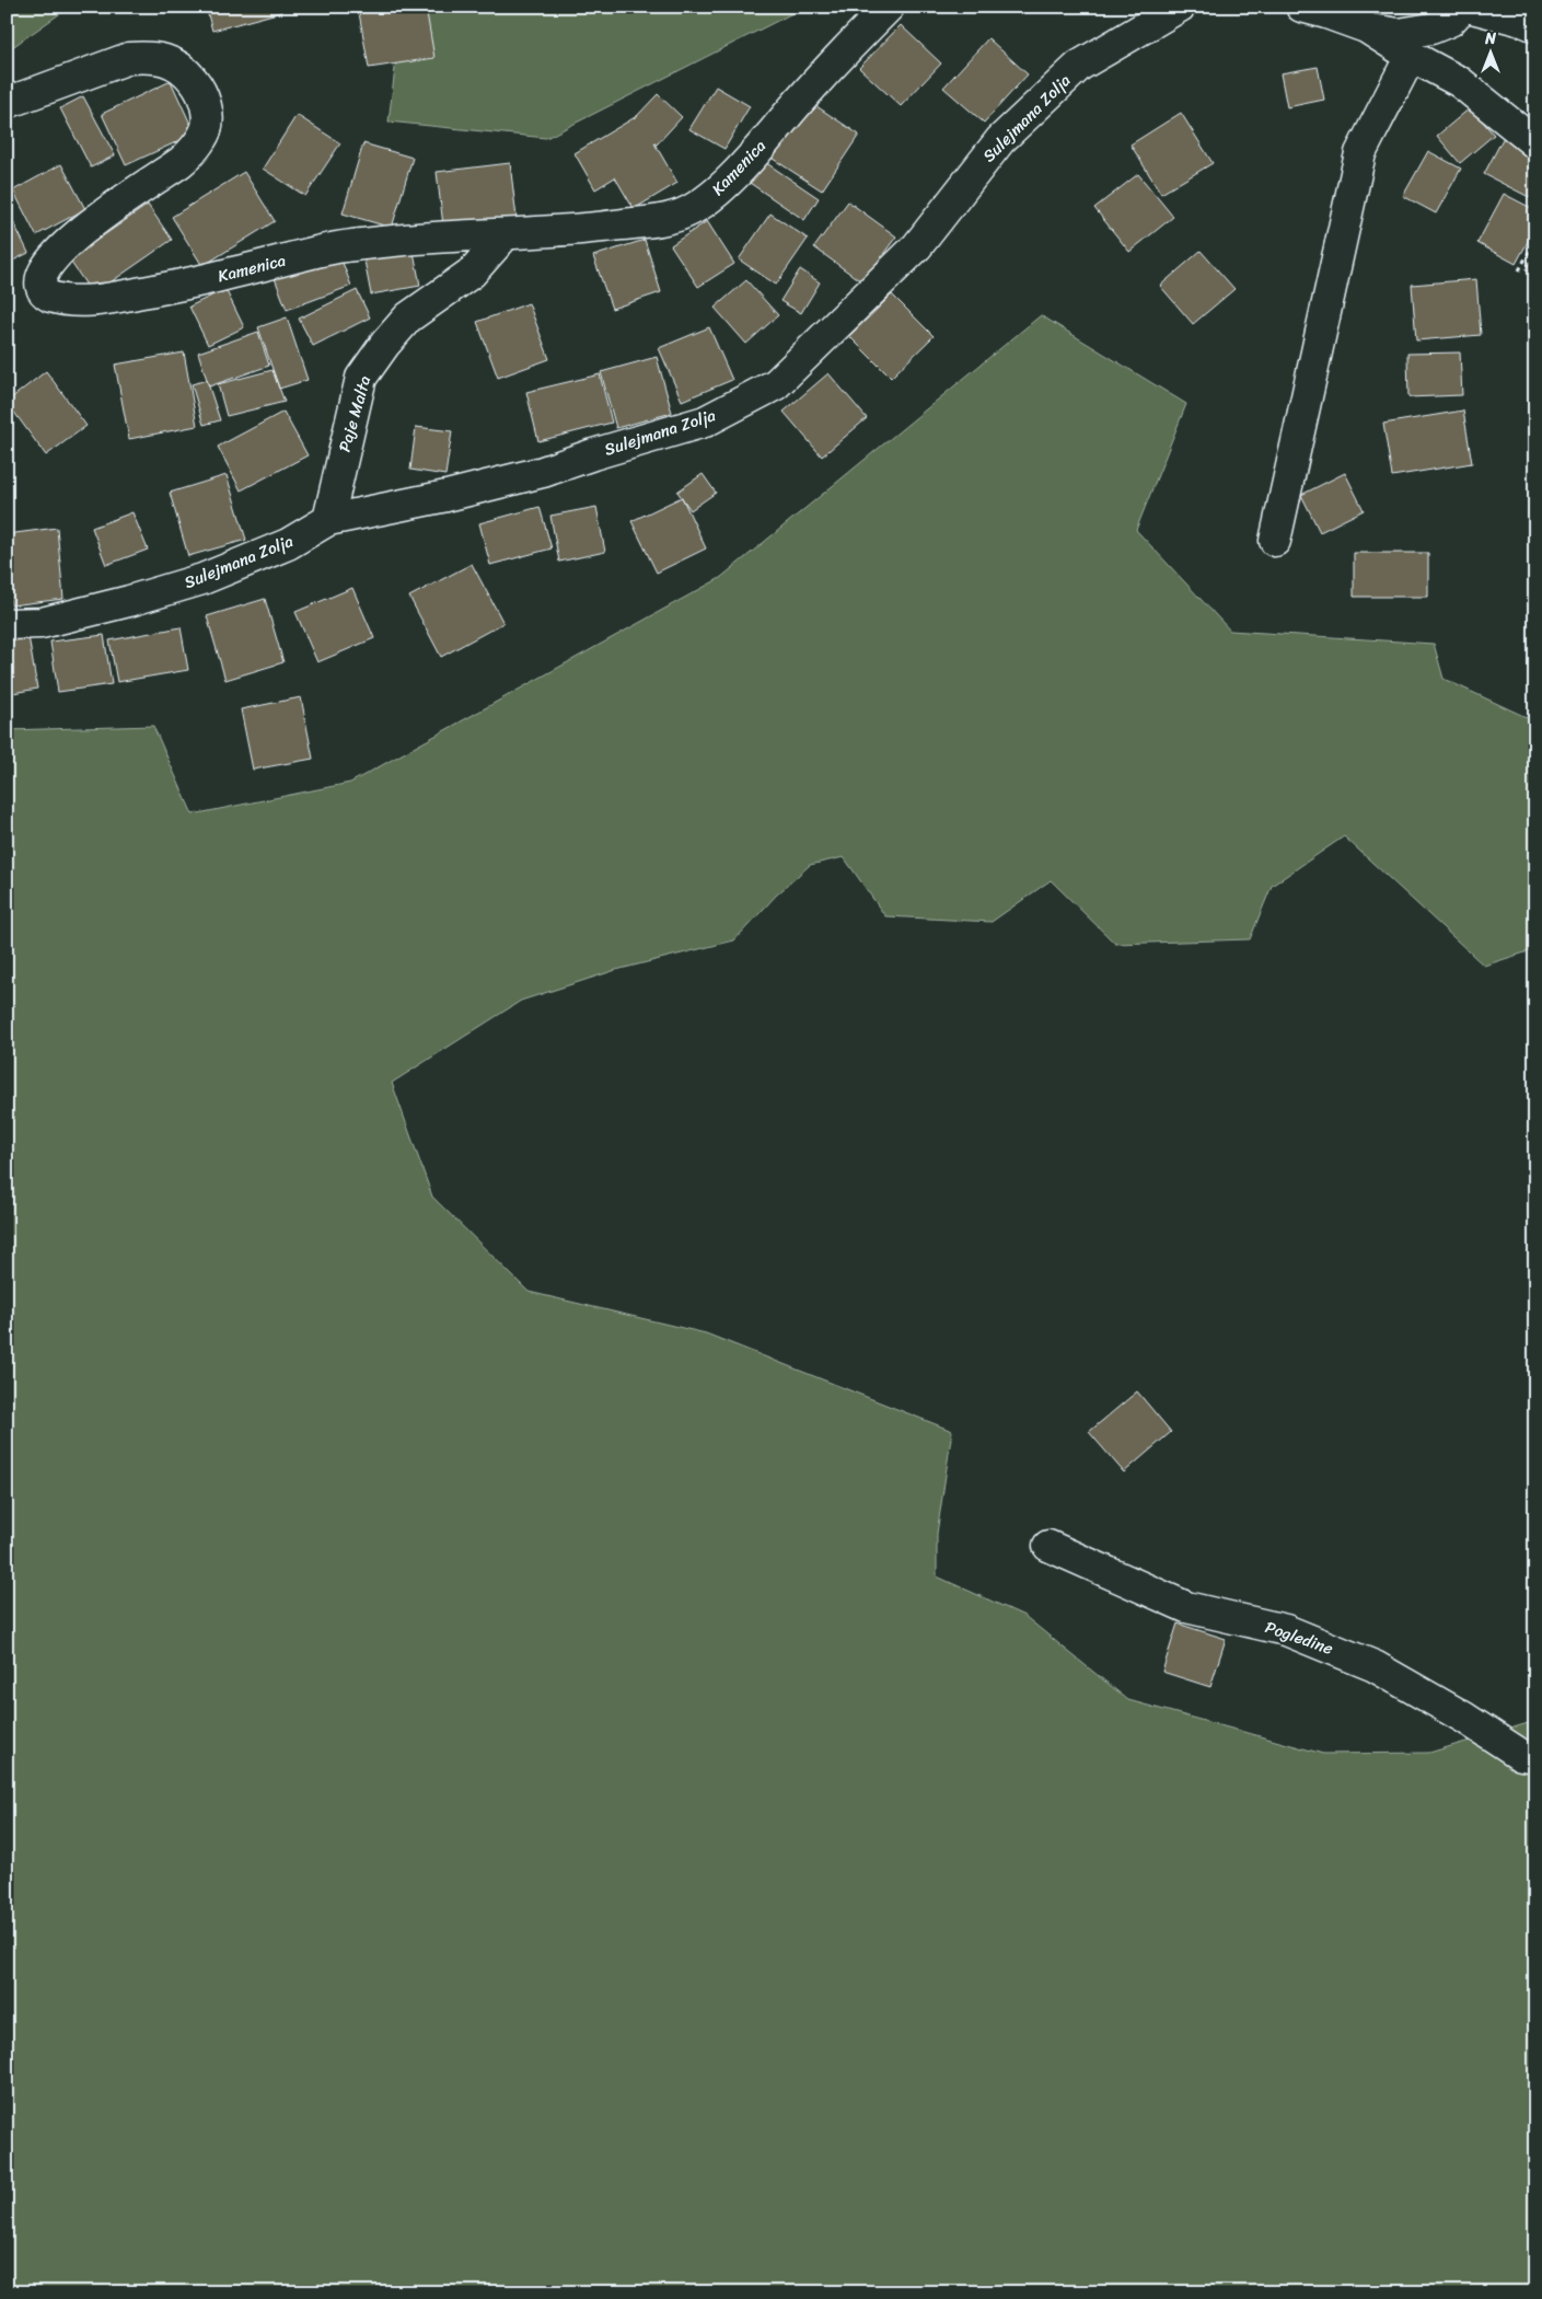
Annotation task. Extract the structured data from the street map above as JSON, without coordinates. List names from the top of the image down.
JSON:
{
  "streets": {
    "street": [
      "Sulejmana Zolja",
      "Kamenica",
      "Paje Malta",
      "Pogledine"
    ]
  },
  "crossings": [
    ["Sulejmana Zolja", "Paje Malta"],
    ["Kamenica", "Paje Malta"]
  ],
  "north": "top"
}
